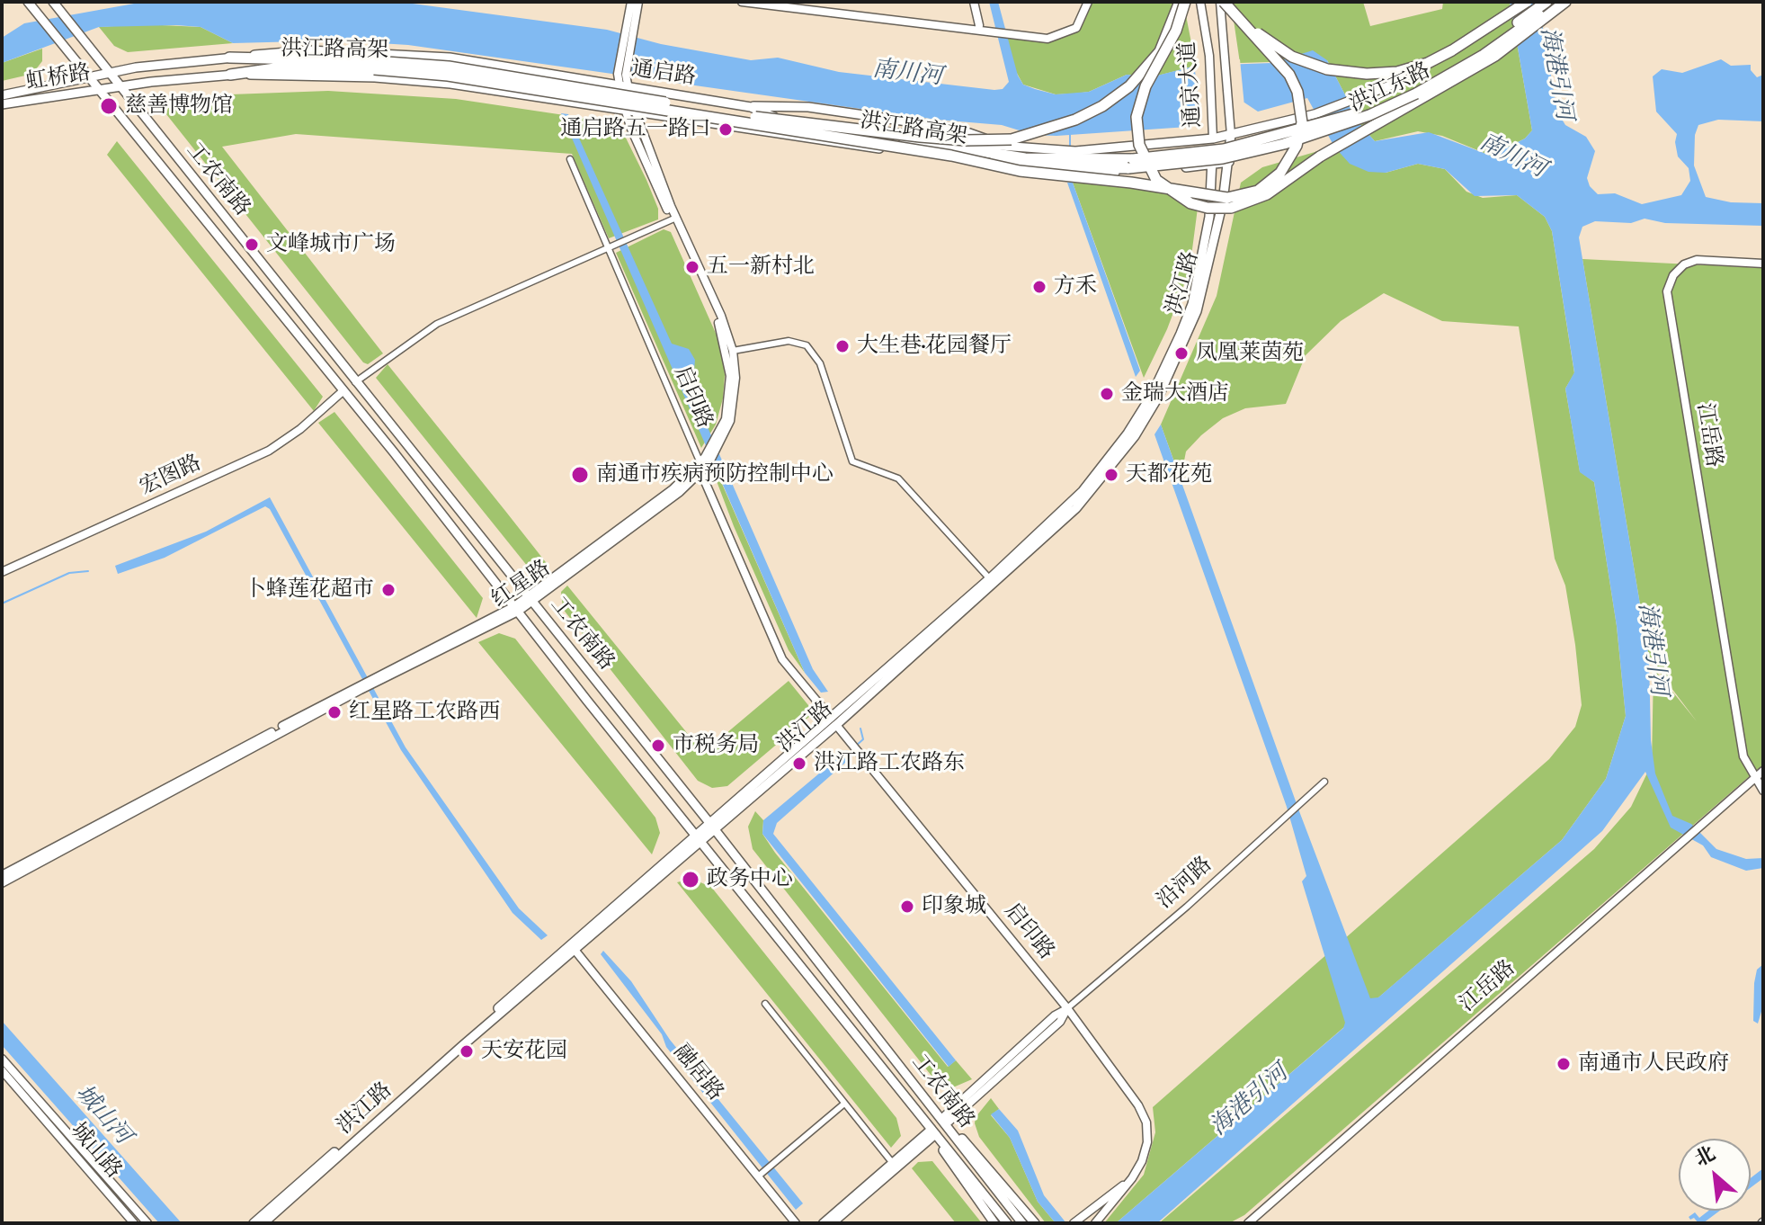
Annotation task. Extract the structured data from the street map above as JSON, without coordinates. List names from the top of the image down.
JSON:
{
  "streets": {
    "highway": ["洪江路高架"],
    "main road": [
      "通启路",
      "虹桥路",
      "通京大道",
      "洪江东路",
      "工农南路",
      "洪江路"
    ],
    "street": [
      "启印路",
      "江岳路",
      "宏图路",
      "红星路",
      "沿河路",
      "融居路",
      "城山路"
    ]
  },
  "crossings": [
    ["洪江路高架", "通启路"],
    ["通启路", "虹桥路"],
    ["通启路", "通京大道"],
    ["通启路", "洪江东路"],
    ["通启路", "工农南路"],
    ["通启路", "洪江路"],
    ["通启路", "红星路"],
    ["虹桥路", "工农南路"],
    ["通京大道", "洪江东路"],
    ["通京大道", "洪江路"],
    ["洪江东路", "洪江路"],
    ["工农南路", "洪江路"],
    ["工农南路", "宏图路"],
    ["工农南路", "红星路"],
    ["工农南路", "沿河路"],
    ["洪江路", "启印路"],
    ["洪江路", "融居路"],
    ["启印路", "红星路"],
    ["启印路", "沿河路"]
  ],
  "water": ["南川河", "海港引河", "城山河"],
  "places": [
    "慈善博物馆",
    "通启路五一路口",
    "文峰城市广场",
    "五一新村北",
    "方禾",
    "大生巷·花园餐厅",
    "凤凰莱茵苑",
    "金瑞大酒店",
    "南通市疾病预防控制中心",
    "天都花苑",
    "卜蜂莲花超市",
    "红星路工农路西",
    "市税务局",
    "洪江路工农路东",
    "政务中心",
    "印象城",
    "天安花园",
    "南通市人民政府"
  ],
  "north": "top left"
}
